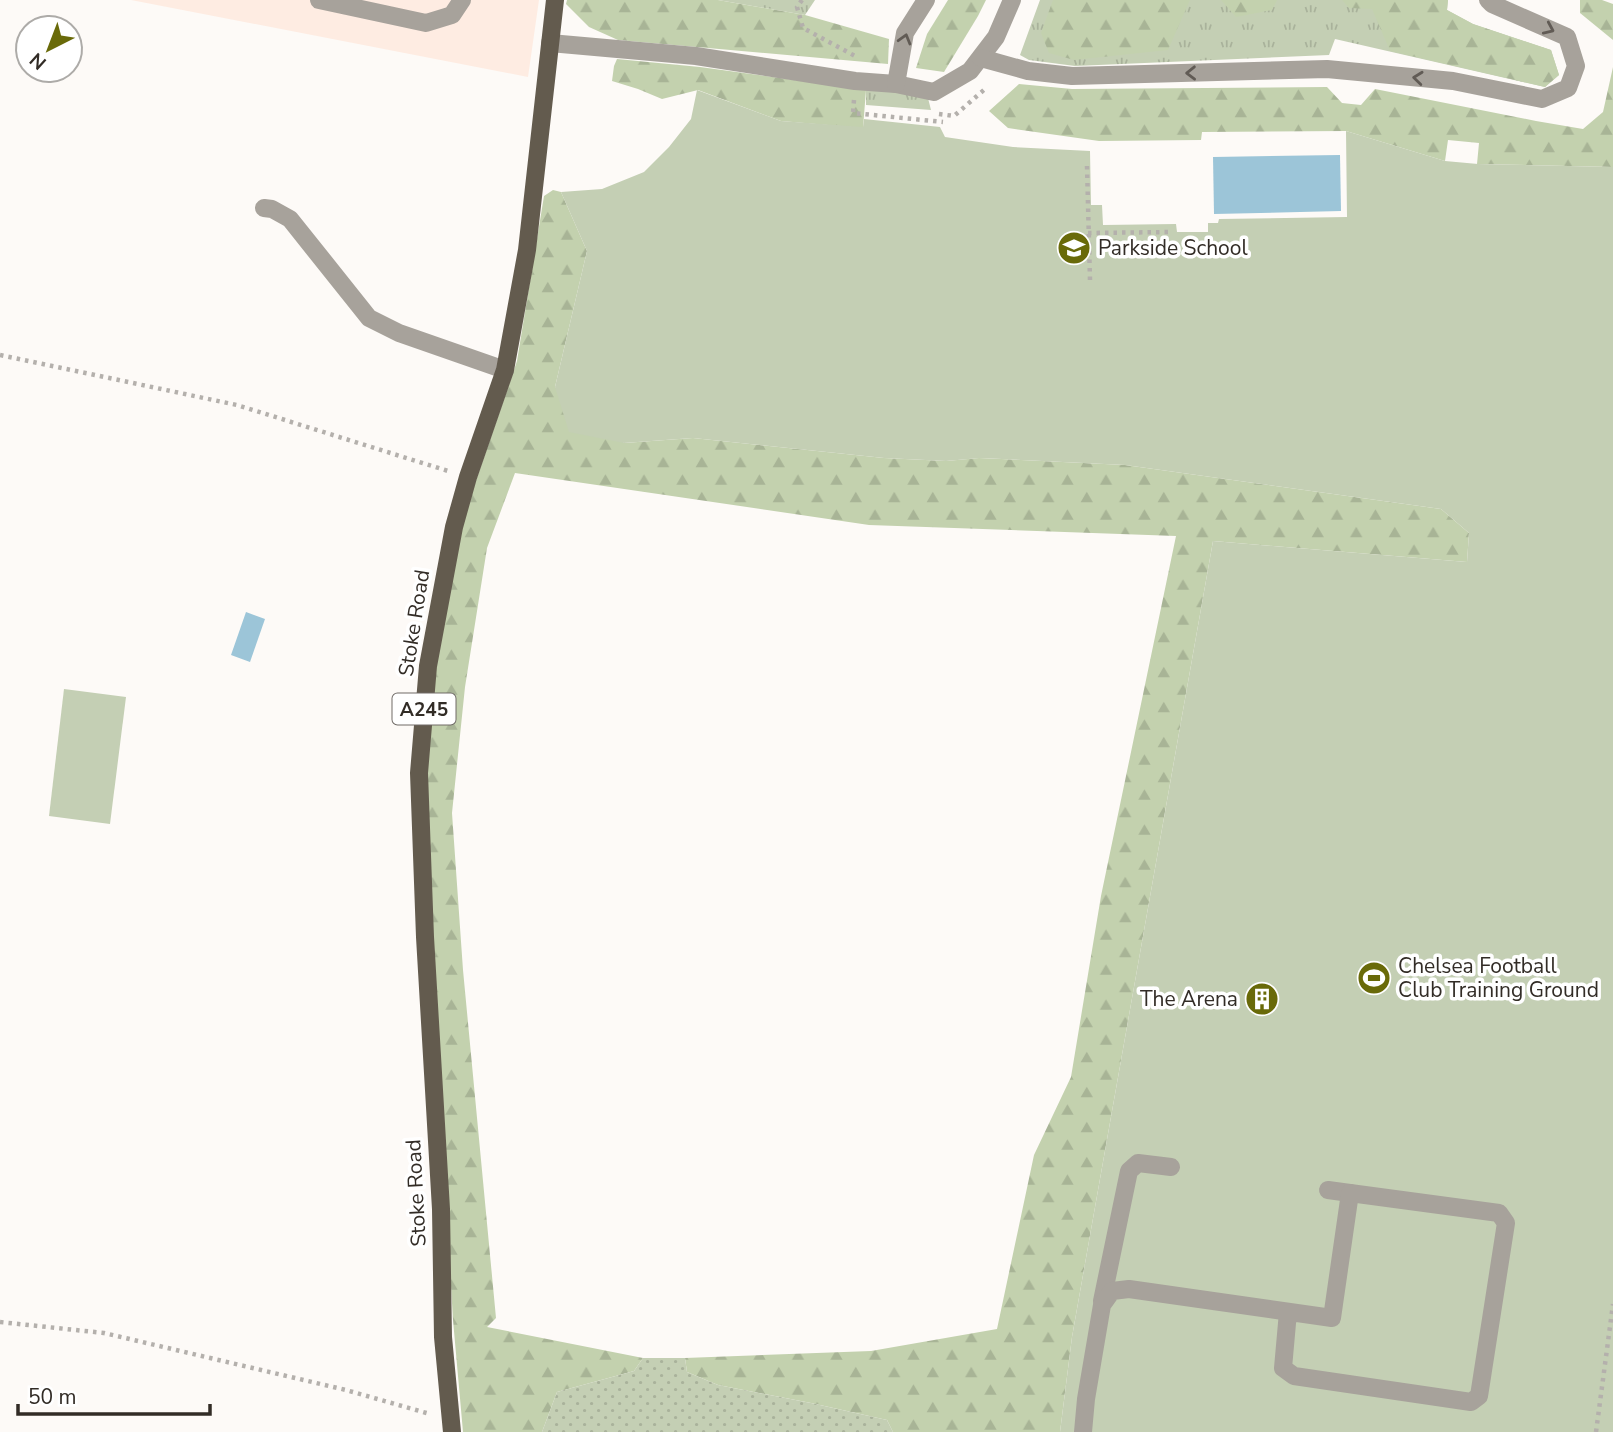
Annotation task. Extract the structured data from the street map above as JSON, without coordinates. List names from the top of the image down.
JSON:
{
  "streets": {
    "main road": ["Stoke Road", "A245"]
  },
  "places": {
    "school or university": ["Parkside School"],
    "sports": ["Chelsea Football Club Training Ground"],
    "building": ["The Arena"]
  },
  "scale_bar": "50 m",
  "north": "bottom left"
}
